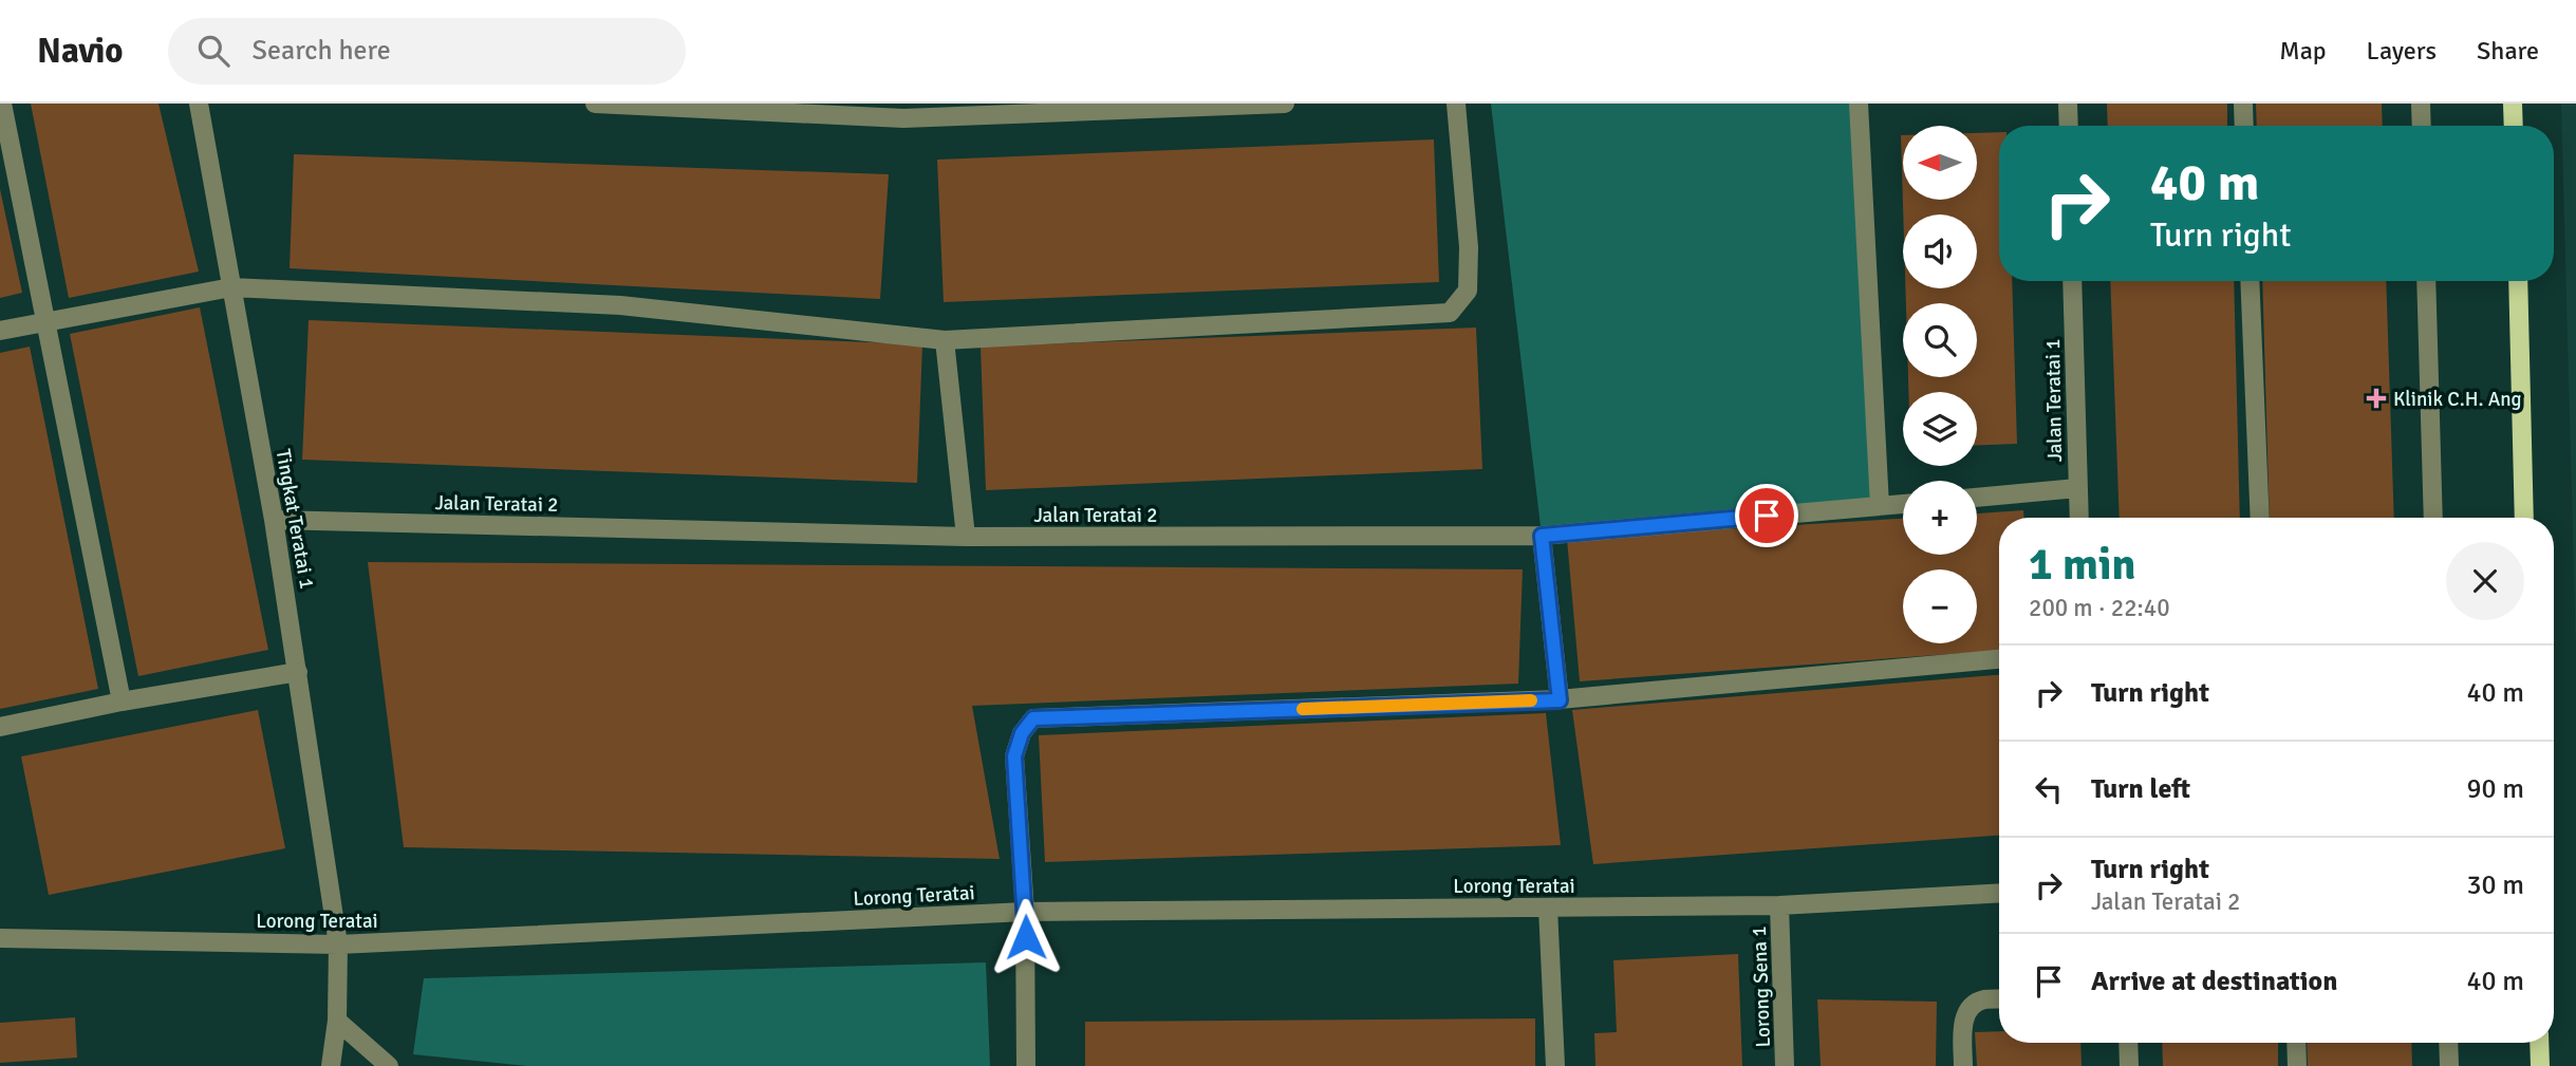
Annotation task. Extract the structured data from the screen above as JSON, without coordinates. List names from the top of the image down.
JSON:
{
  "streets": {
    "street": [
      "Jalan Teratai 1",
      "Jalan Teratai 2",
      "Tingkat Teratai 1",
      "Lorong Teratai",
      "Lorong Sena 1"
    ]
  },
  "crossings": [
    ["Jalan Teratai 2", "Tingkat Teratai 1"],
    ["Tingkat Teratai 1", "Lorong Teratai"],
    ["Lorong Teratai", "Lorong Sena 1"]
  ],
  "places": {
    "health": ["Klinik C.H. Ang"]
  },
  "north": "left",
  "page": {
    "header": "Navio",
    "search": "Search here",
    "nav": ["Map", "Layers", "Share"],
    "map_buttons": ["+", "−"],
    "turn": ["40 m", "Turn right"],
    "heading": ["1 min", "200 m · 22:40"],
    "list": [
      {
        "name": "Turn right",
        "value": "40 m"
      },
      {
        "name": "Turn left",
        "value": "90 m"
      },
      {
        "name": "Turn right",
        "note": "Jalan Teratai 2",
        "value": "30 m"
      },
      {
        "name": "Arrive at destination",
        "value": "40 m"
      }
    ]
  }
}
